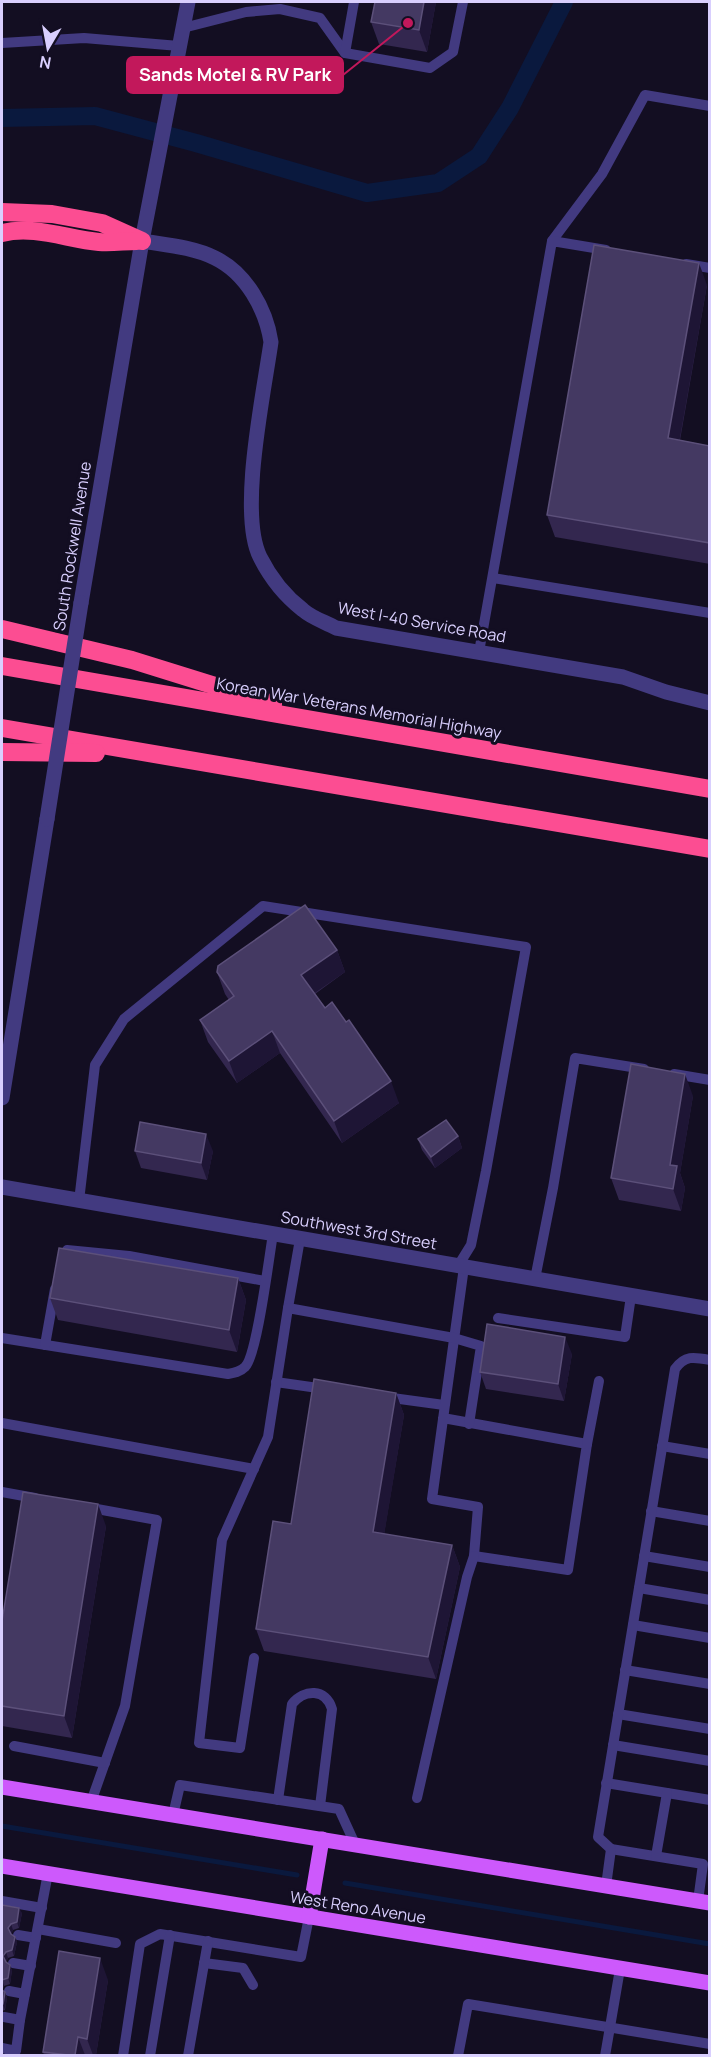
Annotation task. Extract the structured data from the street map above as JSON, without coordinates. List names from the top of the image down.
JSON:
{
  "streets": {
    "highway": ["Korean War Veterans Memorial Highway"],
    "main road": ["West Reno Avenue"],
    "street": ["South Rockwell Avenue", "West I-40 Service Road", "Southwest 3rd Street"]
  },
  "crossings": [
    ["South Rockwell Avenue", "West I-40 Service Road"]
  ],
  "places": ["Sands Motel & RV Park"],
  "north": "bottom"
}
